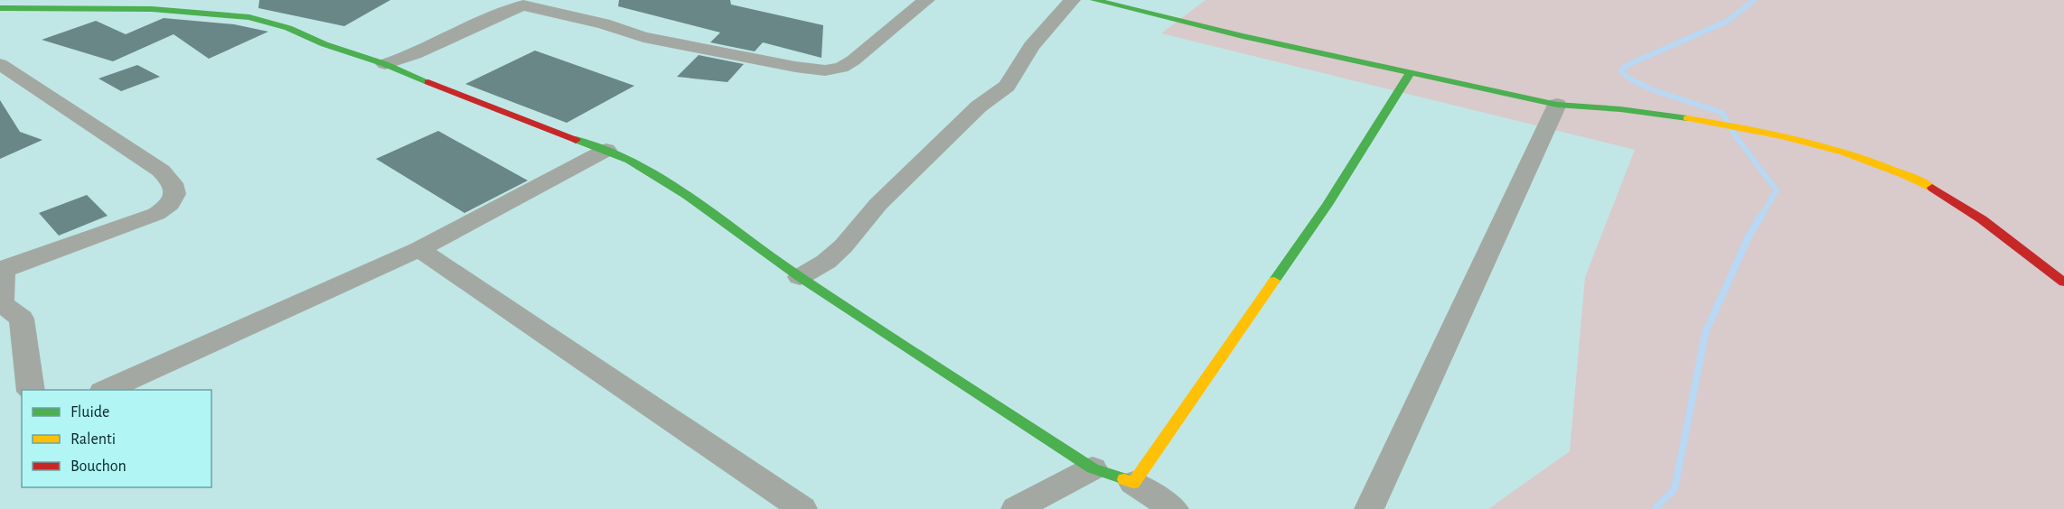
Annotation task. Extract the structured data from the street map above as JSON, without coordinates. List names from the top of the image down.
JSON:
{
  "legend": ["Fluide", "Ralenti", "Bouchon"]
}
